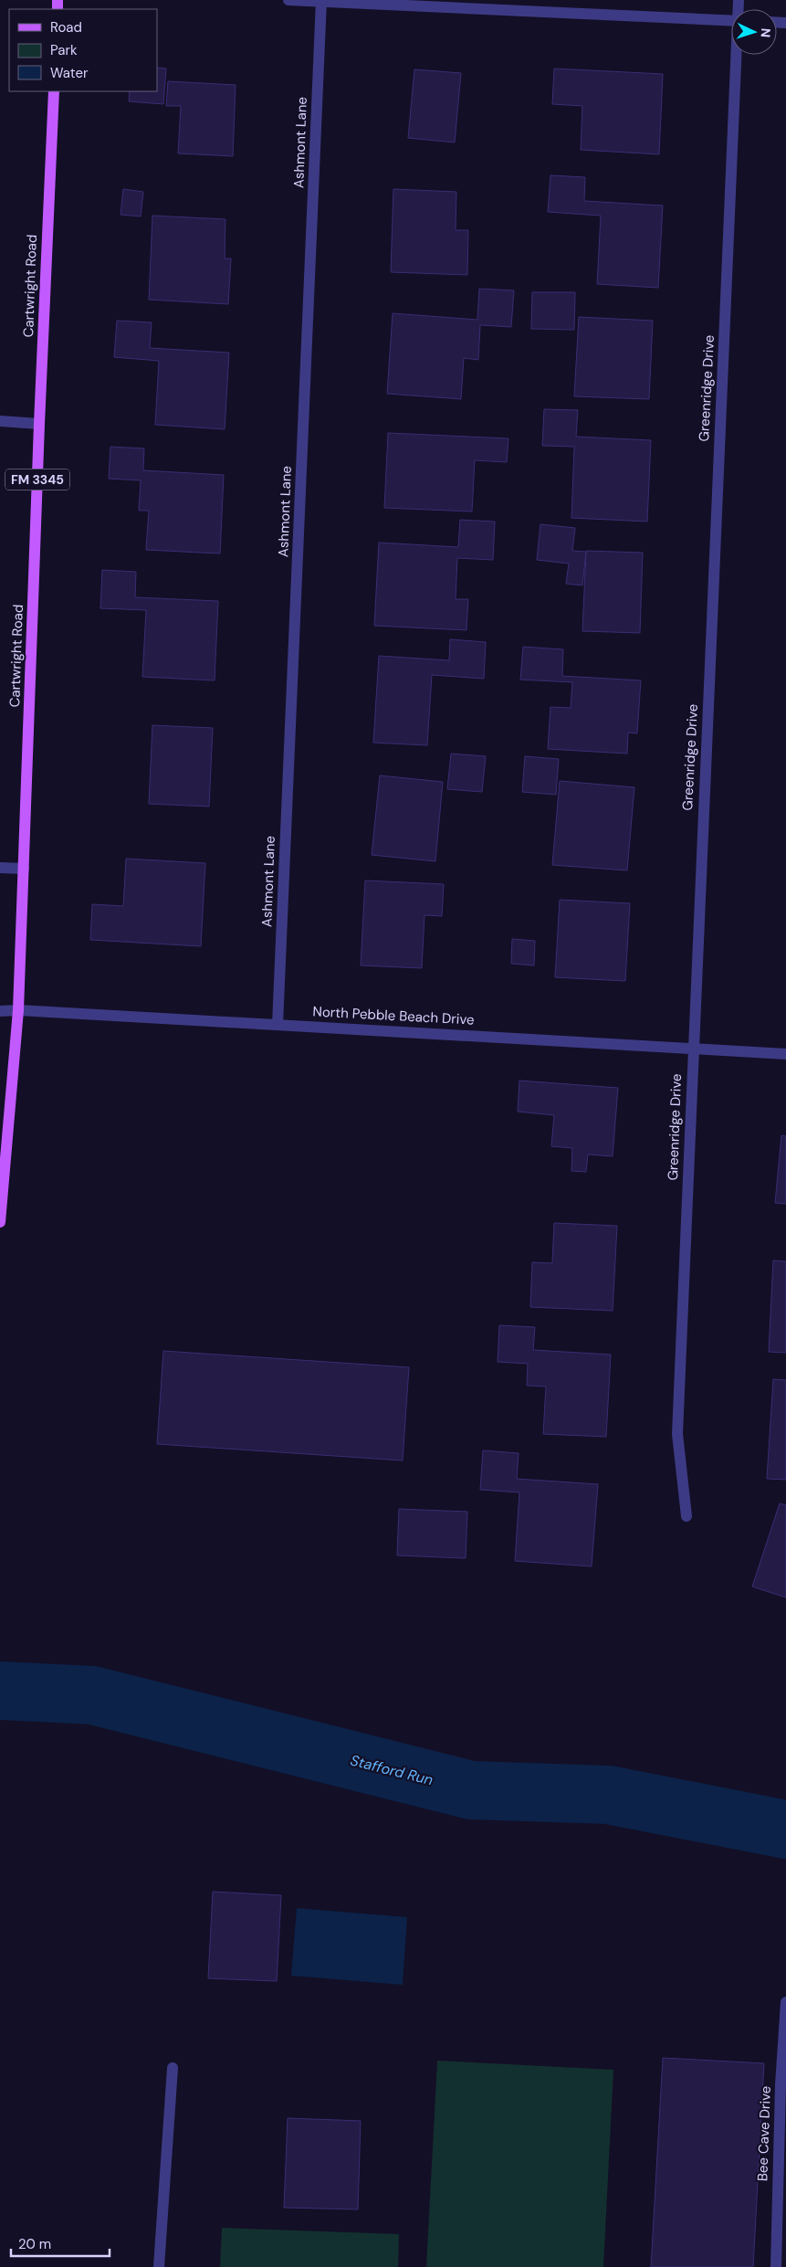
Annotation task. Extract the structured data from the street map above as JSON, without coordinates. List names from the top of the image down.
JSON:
{
  "streets": {
    "main road": ["Cartwright Road", "FM 3345"],
    "street": [
      "Ashmont Lane",
      "Greenridge Drive",
      "North Pebble Beach Drive",
      "Bee Cave Drive"
    ]
  },
  "crossings": [
    ["Ashmont Lane", "North Pebble Beach Drive"],
    ["Cartwright Road", "North Pebble Beach Drive"],
    ["Greenridge Drive", "North Pebble Beach Drive"]
  ],
  "water": ["Stafford Run"],
  "legend": ["Road", "Park", "Water"],
  "scale_bar": "20 m",
  "north": "right"
}
